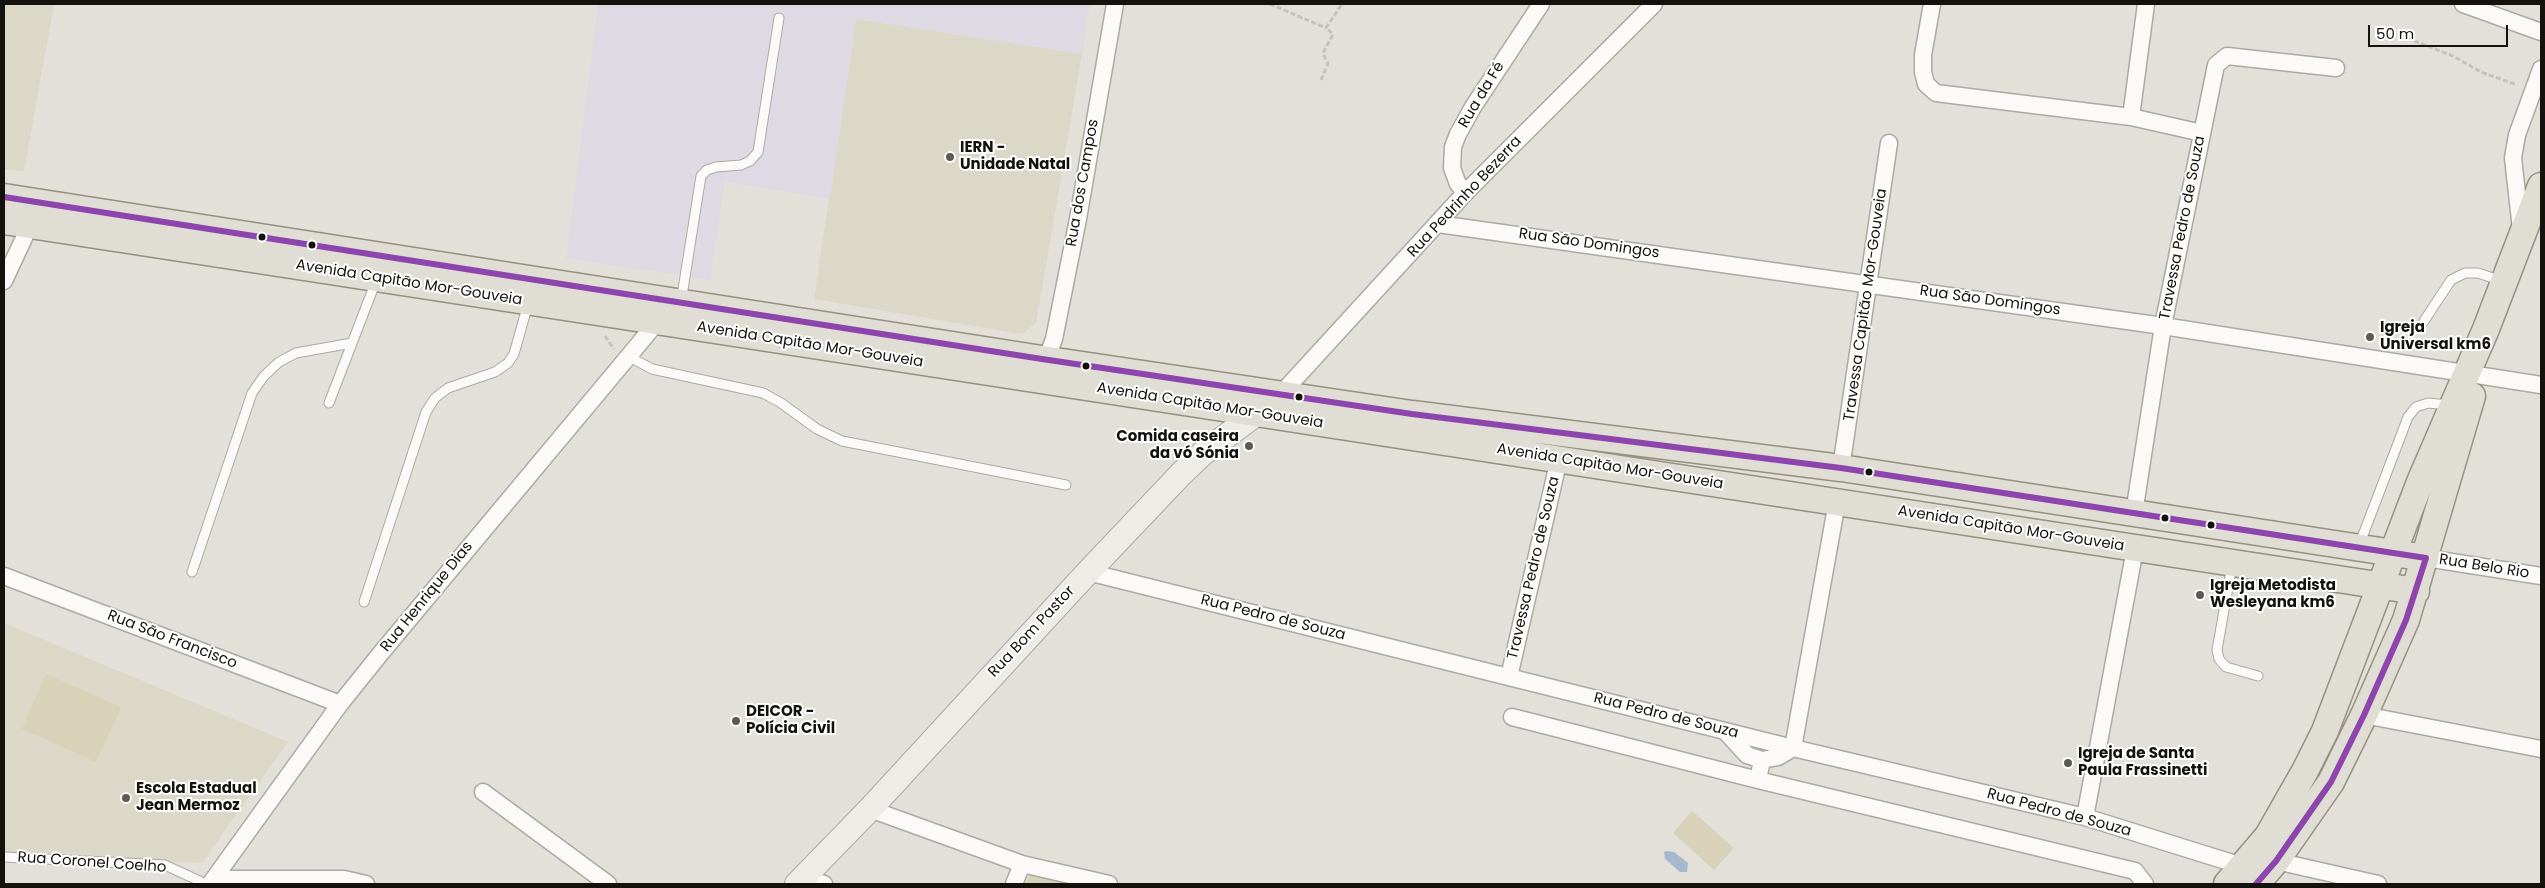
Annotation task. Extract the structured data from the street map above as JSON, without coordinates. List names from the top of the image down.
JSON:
{
  "streets": {
    "main road": ["Avenida Capitão Mor-Gouveia", "Rua Bom Pastor"],
    "street": [
      "Rua da Fé",
      "Rua dos Campos",
      "Rua Pedrinho Bezerra",
      "Travessa Pedro de Souza",
      "Rua São Domingos",
      "Travessa Capitão Mor-Gouveia",
      "Rua Belo Rio",
      "Rua Henrique Dias",
      "Rua Pedro de Souza",
      "Rua São Francisco"
    ],
    "lane": ["Rua Coronel Coelho"]
  },
  "crossings": [
    ["Rua da Fé", "Rua Pedrinho Bezerra"],
    ["Rua dos Campos", "Avenida Capitão Mor-Gouveia"],
    ["Rua Pedrinho Bezerra", "Rua São Domingos"],
    ["Rua Pedrinho Bezerra", "Avenida Capitão Mor-Gouveia"],
    ["Rua Pedrinho Bezerra", "Rua Bom Pastor"],
    ["Travessa Pedro de Souza", "Rua São Domingos"],
    ["Travessa Pedro de Souza", "Avenida Capitão Mor-Gouveia"],
    ["Travessa Pedro de Souza", "Rua Pedro de Souza"],
    ["Rua São Domingos", "Travessa Capitão Mor-Gouveia"],
    ["Avenida Capitão Mor-Gouveia", "Travessa Capitão Mor-Gouveia"],
    ["Avenida Capitão Mor-Gouveia", "Rua Belo Rio"],
    ["Avenida Capitão Mor-Gouveia", "Rua Henrique Dias"],
    ["Avenida Capitão Mor-Gouveia", "Rua Bom Pastor"],
    ["Rua Henrique Dias", "Rua São Francisco"],
    ["Rua Henrique Dias", "Rua Coronel Coelho"],
    ["Rua Pedro de Souza", "Rua Bom Pastor"]
  ],
  "places": [
    "IERN - Unidade Natal",
    "Igreja Universal km6",
    "Comida caseira da vó Sónia",
    "Igreja Metodista Wesleyana km6",
    "DEICOR - Polícia Civil",
    "Igreja de Santa Paula Frassinetti",
    "Escola Estadual Jean Mermoz"
  ],
  "scale_bar": "50 m"
}
